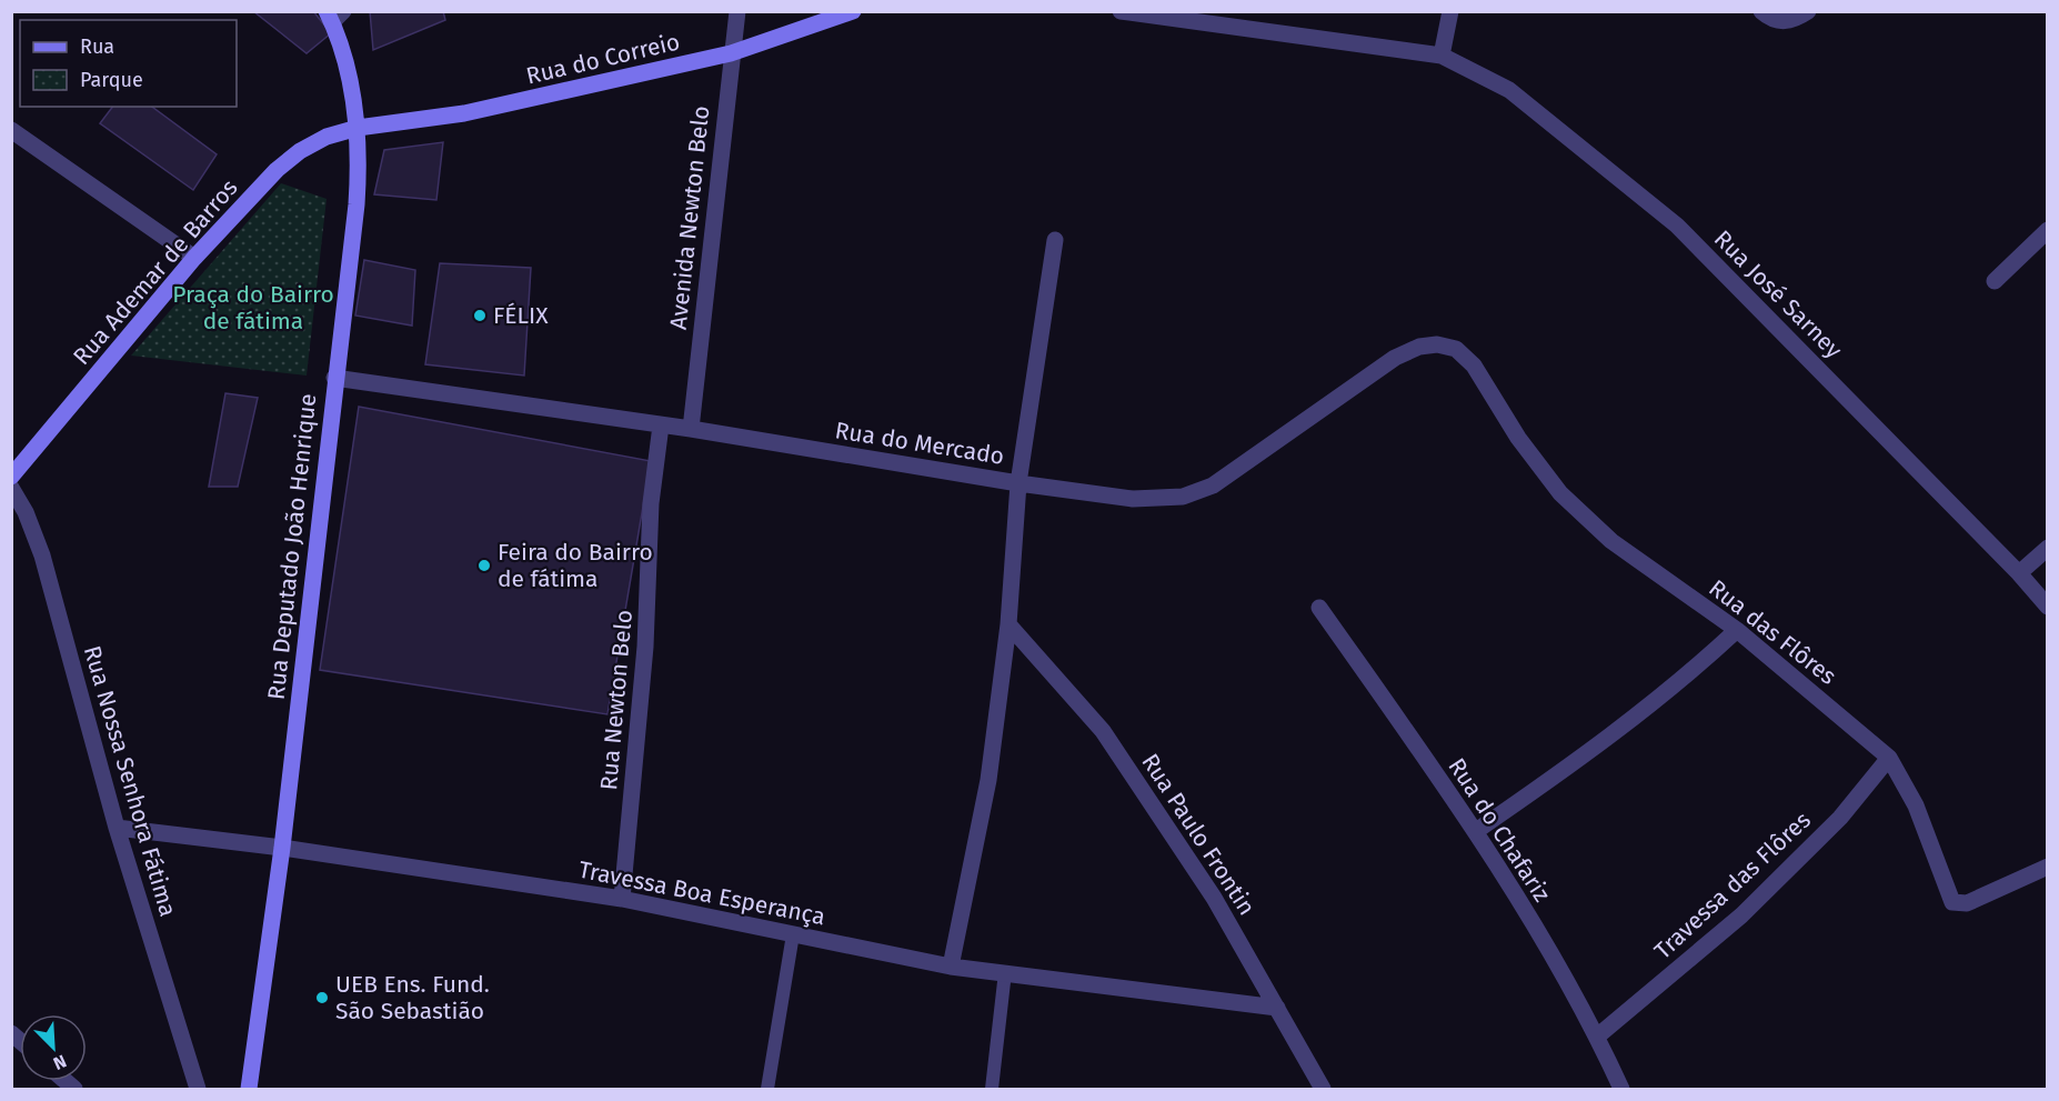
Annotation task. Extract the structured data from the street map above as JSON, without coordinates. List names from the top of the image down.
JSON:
{
  "streets": {
    "main road": ["Rua do Correio", "Rua Ademar de Barros", "Rua Deputado João Henrique"],
    "street": [
      "Avenida Newton Belo",
      "Rua José Sarney",
      "Rua do Mercado",
      "Rua das Flôres",
      "Rua Newton Belo",
      "Rua Nossa Senhora Fátima",
      "Rua do Chafariz",
      "Rua Paulo Frontin",
      "Travessa das Flôres",
      "Travessa Boa Esperança"
    ]
  },
  "crossings": [
    ["Rua do Correio", "Avenida Newton Belo"],
    ["Rua do Correio", "Rua Ademar de Barros"],
    ["Rua do Correio", "Rua Deputado João Henrique"],
    ["Avenida Newton Belo", "Rua do Mercado"],
    ["Rua Ademar de Barros", "Rua Deputado João Henrique"],
    ["Rua do Mercado", "Rua Deputado João Henrique"],
    ["Rua do Mercado", "Rua das Flôres"],
    ["Rua do Mercado", "Rua Newton Belo"],
    ["Rua Deputado João Henrique", "Travessa Boa Esperança"],
    ["Rua das Flôres", "Travessa das Flôres"],
    ["Rua Newton Belo", "Travessa Boa Esperança"],
    ["Rua Nossa Senhora Fátima", "Travessa Boa Esperança"],
    ["Rua do Chafariz", "Travessa das Flôres"],
    ["Rua Paulo Frontin", "Travessa Boa Esperança"]
  ],
  "parks": ["Praça do Bairro de fátima"],
  "places": ["FÉLIX", "Feira do Bairro de fátima", "UEB Ens. Fund. São Sebastião"],
  "legend": ["Rua", "Parque"],
  "north": "bottom right"
}
